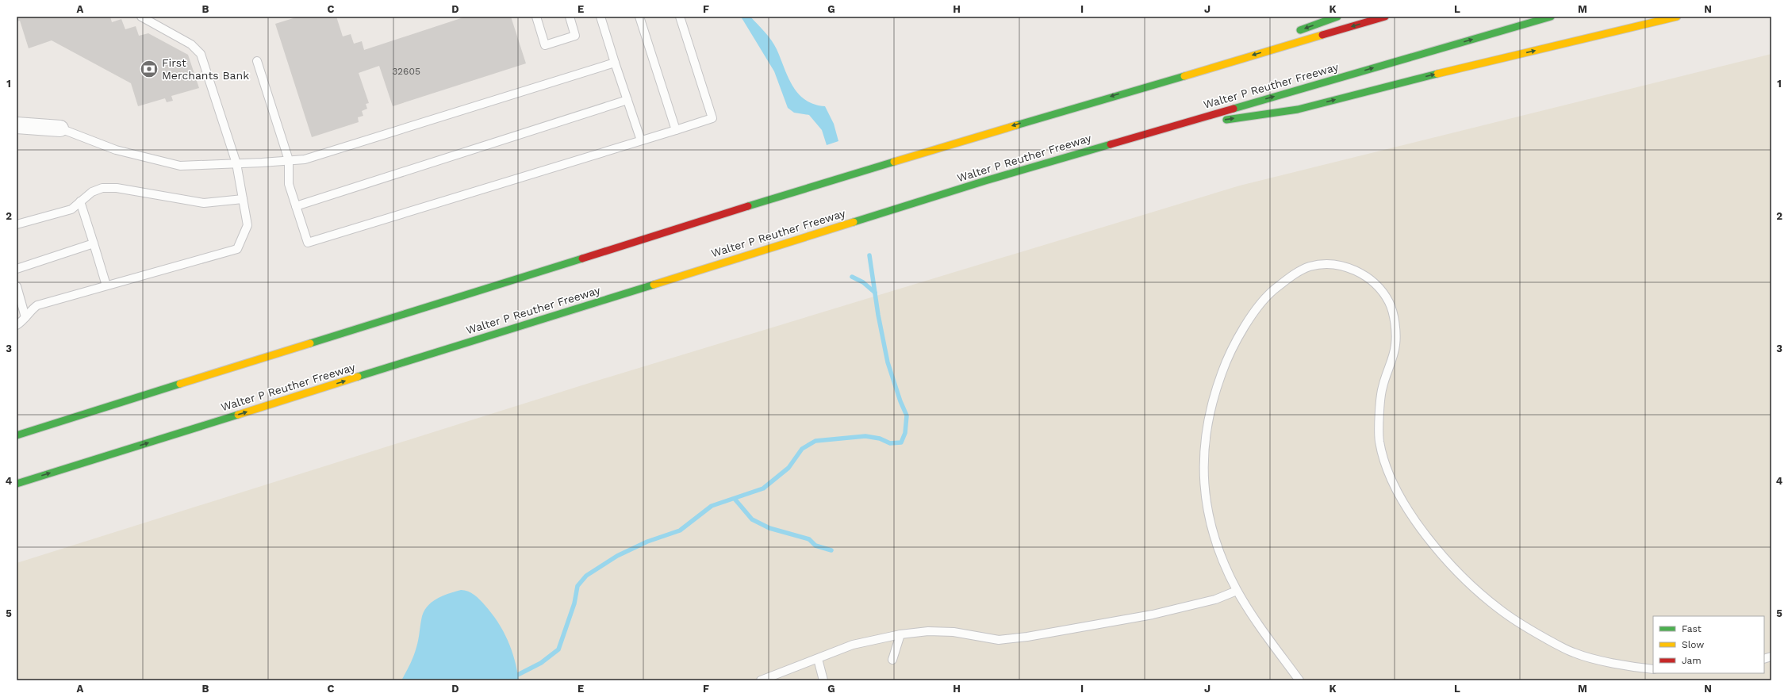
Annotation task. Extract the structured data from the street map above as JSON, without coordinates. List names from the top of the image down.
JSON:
{
  "streets": {
    "highway": ["Walter P Reuther Freeway"]
  },
  "places": {
    "bank": ["First Merchants Bank"]
  },
  "house_numbers": ["32605"],
  "legend": ["Fast", "Slow", "Jam"],
  "grid": {
    "columns": [
      "A",
      "B",
      "C",
      "D",
      "E",
      "F",
      "G",
      "H",
      "I",
      "J",
      "K",
      "L",
      "M",
      "N"
    ],
    "rows": [
      "1",
      "2",
      "3",
      "4",
      "5"
    ]
  }
}
